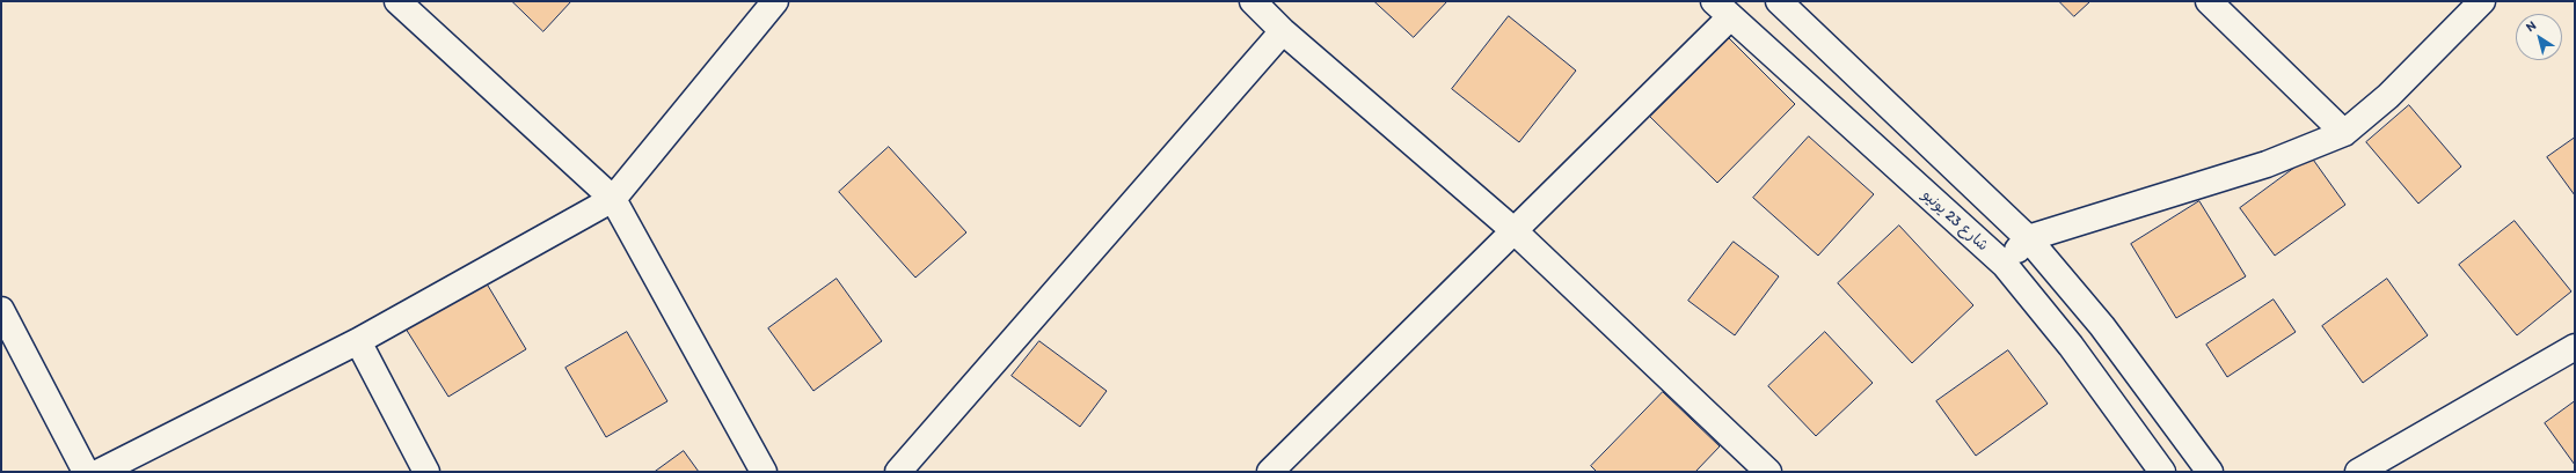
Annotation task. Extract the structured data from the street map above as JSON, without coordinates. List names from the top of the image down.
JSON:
{
  "streets": {
    "street": ["شارع 23 يونيو"]
  },
  "north": "top left"
}
